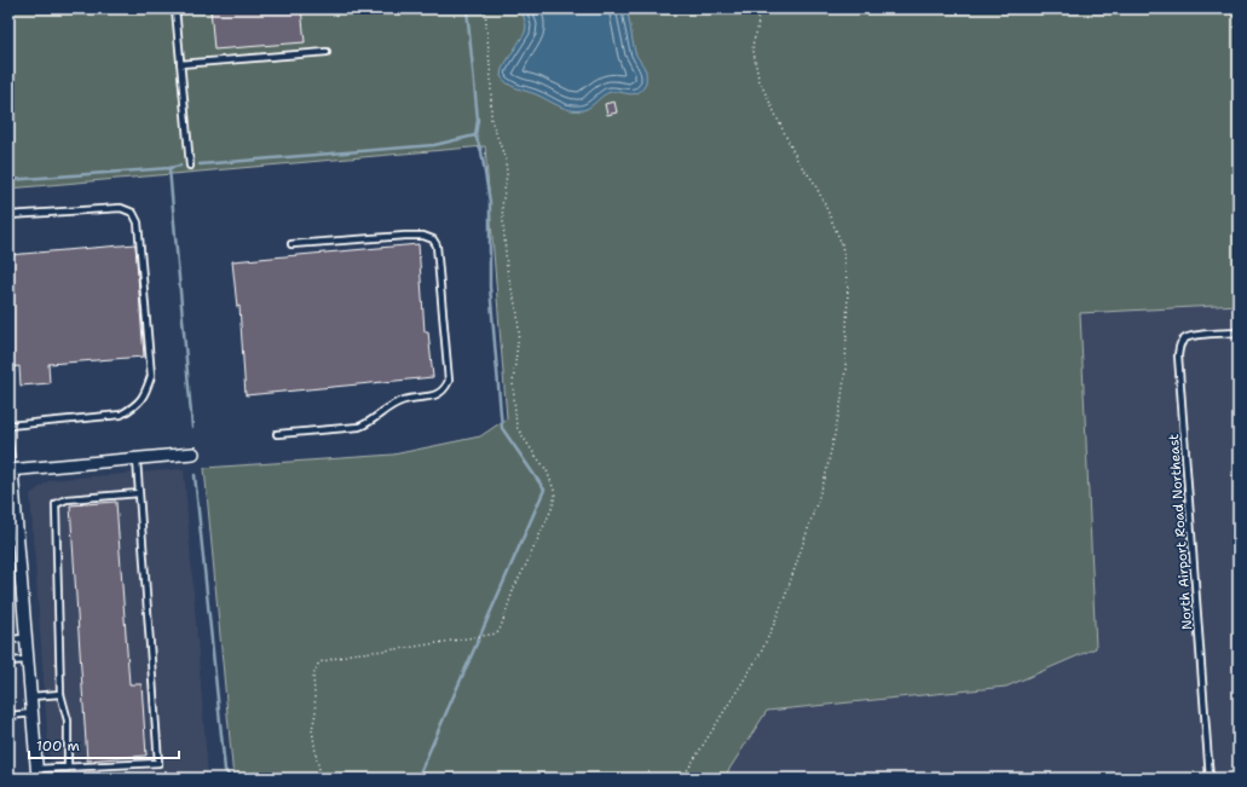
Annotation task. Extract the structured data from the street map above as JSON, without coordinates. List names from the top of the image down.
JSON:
{
  "streets": {
    "lane": ["North Airport Road Northeast"]
  },
  "scale_bar": "100 m"
}
